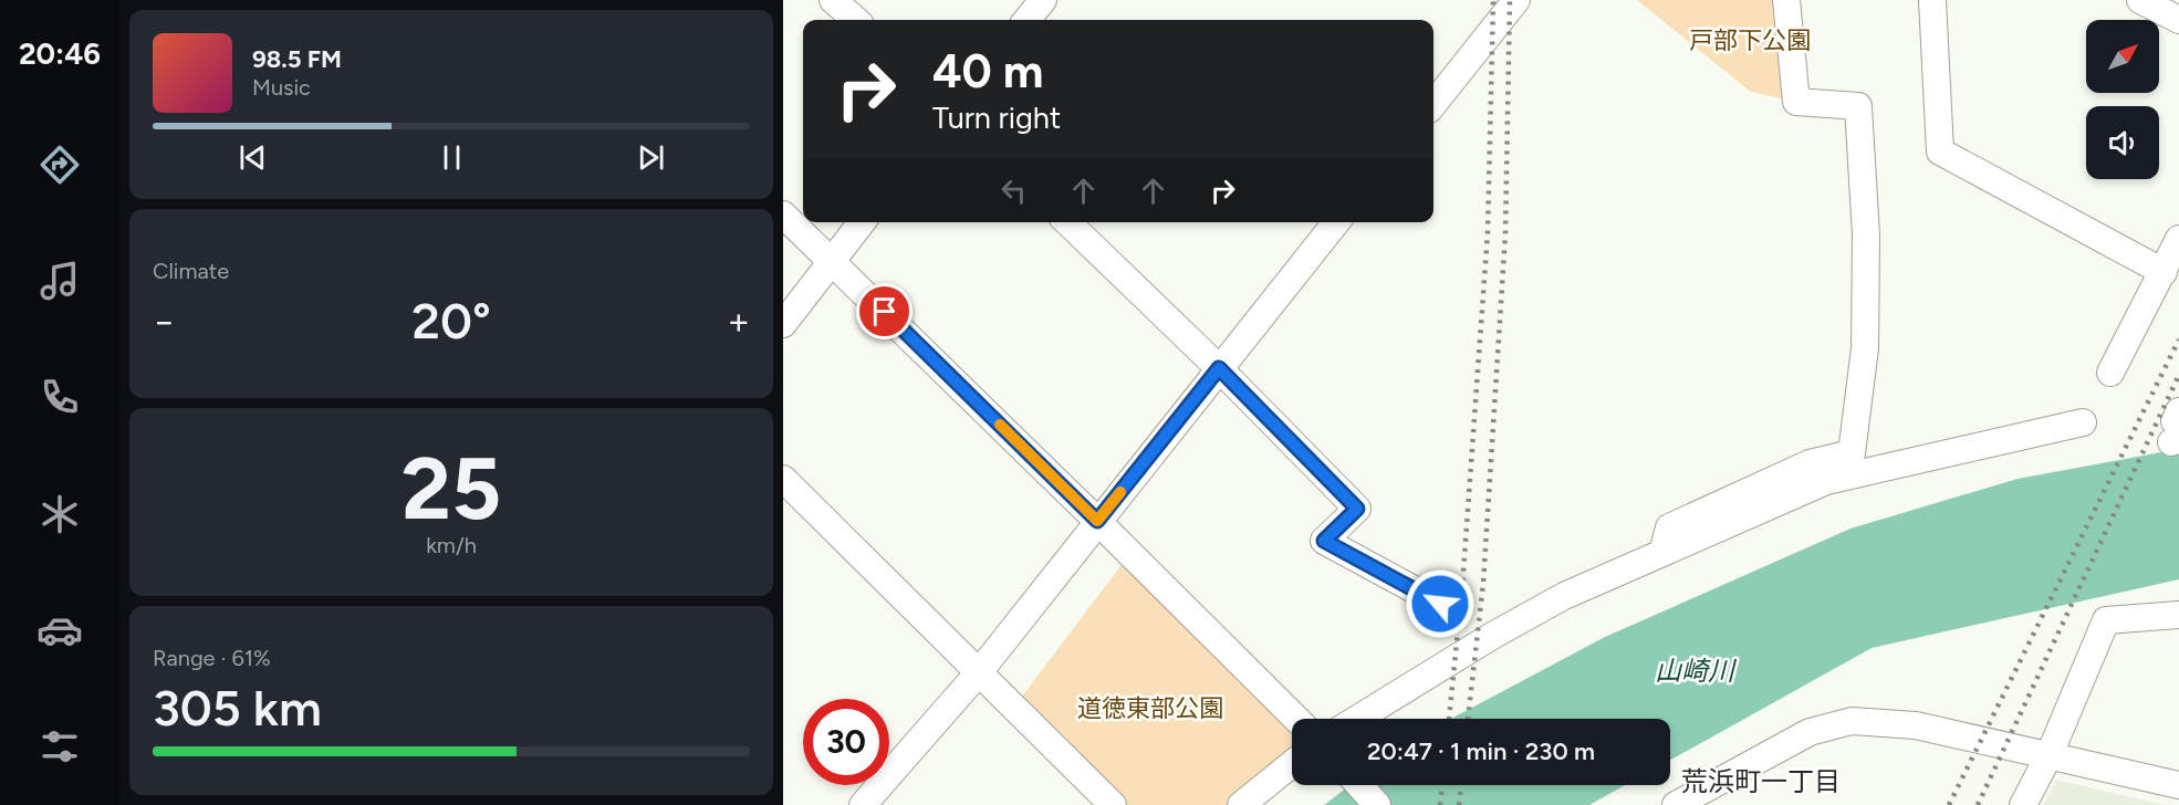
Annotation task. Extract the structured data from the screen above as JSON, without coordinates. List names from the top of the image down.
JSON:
{
  "districts": ["荒浜町一丁目"],
  "water": ["山崎川"],
  "parks": ["戸部下公園", "道徳東部公園"],
  "north": "top right",
  "page": {
    "tabs": "20:46",
    "turn": ["40 m", "Turn right"],
    "song": ["98.5 FM", "Music"],
    "tile": [
      "Climate",
      ["25", "km/h"],
      ["Range · 61%", "305 km"]
    ],
    "heat": ["−", "20°", "+"],
    "limit": "30",
    "trip": "20:47 · 1 min · 230 m"
  }
}
